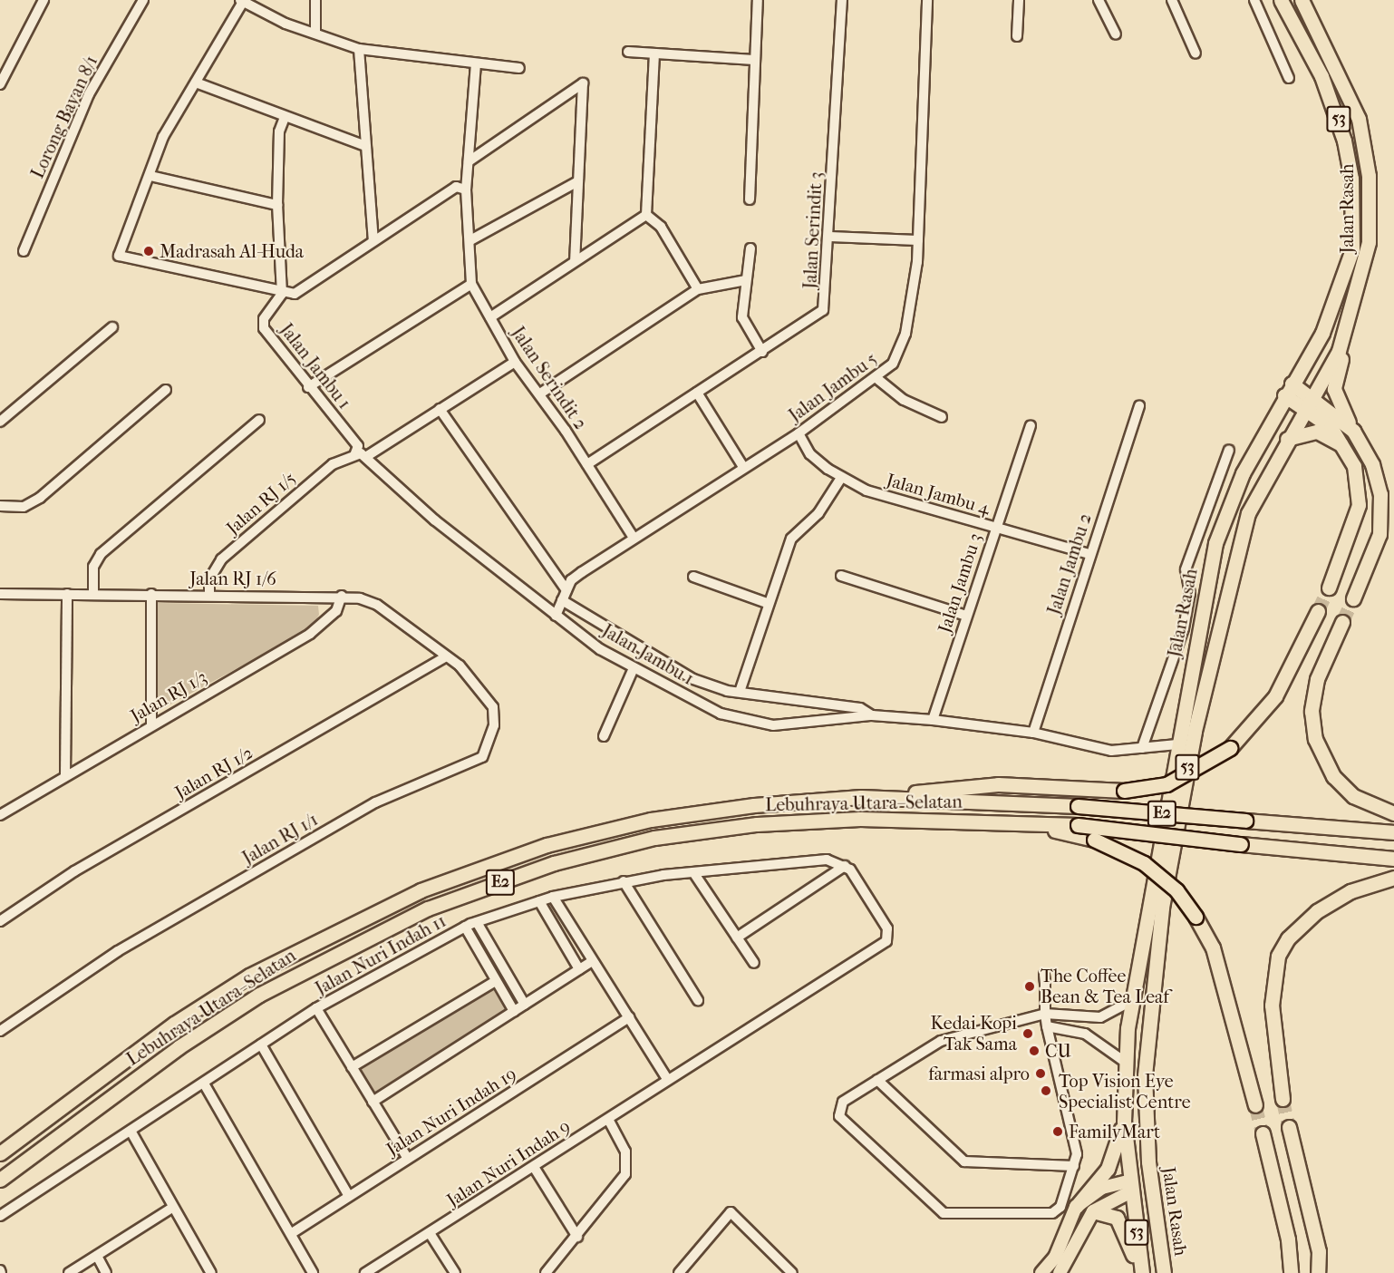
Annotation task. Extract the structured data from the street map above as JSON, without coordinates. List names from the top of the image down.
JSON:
{
  "streets": {
    "highway": [
      "53",
      "Jalan Rasah",
      "Lebuhraya Utara–Selatan",
      "E2"
    ],
    "street": [
      "Lorong Bayan 8/1",
      "Jalan Serindit 3",
      "Jalan Jambu 1",
      "Jalan Serindit 2",
      "Jalan Jambu 5",
      "Jalan Jambu 4",
      "Jalan RJ 1/5",
      "Jalan Jambu 2",
      "Jalan RJ 1/6",
      "Jalan Jambu 3",
      "Jalan RJ 1/3",
      "Jalan RJ 1/2",
      "Jalan RJ 1/1",
      "Jalan Nuri Indah 11",
      "Jalan Nuri Indah 19",
      "Jalan Nuri Indah 9"
    ]
  },
  "crossings": [
    ["Jalan Rasah", "Jalan Jambu 1"],
    ["Jalan Serindit 3", "Jalan Serindit 2"],
    ["Jalan Jambu 1", "Jalan Jambu 5"],
    ["Jalan Jambu 1", "Jalan RJ 1/5"],
    ["Jalan Jambu 1", "Jalan Jambu 2"],
    ["Jalan Jambu 1", "Jalan Jambu 3"],
    ["Jalan Serindit 2", "Jalan Jambu 5"],
    ["Jalan Jambu 5", "Jalan Jambu 4"],
    ["Jalan Jambu 4", "Jalan Jambu 2"],
    ["Jalan Jambu 4", "Jalan Jambu 3"],
    ["Jalan RJ 1/5", "Jalan RJ 1/6"],
    ["Jalan RJ 1/6", "Jalan RJ 1/3"],
    ["Jalan RJ 1/6", "Jalan RJ 1/2"],
    ["Jalan RJ 1/6", "Jalan RJ 1/1"],
    ["Jalan RJ 1/2", "Jalan RJ 1/1"],
    ["Jalan Nuri Indah 11", "Jalan Nuri Indah 9"]
  ],
  "places": [
    "Madrasah Al-Huda",
    "The Coffee Bean & Tea Leaf",
    "Kedai Kopi Tak Sama",
    "CU",
    "farmasi alpro",
    "Top Vision Eye Specialist Centre",
    "FamilyMart"
  ]
}
